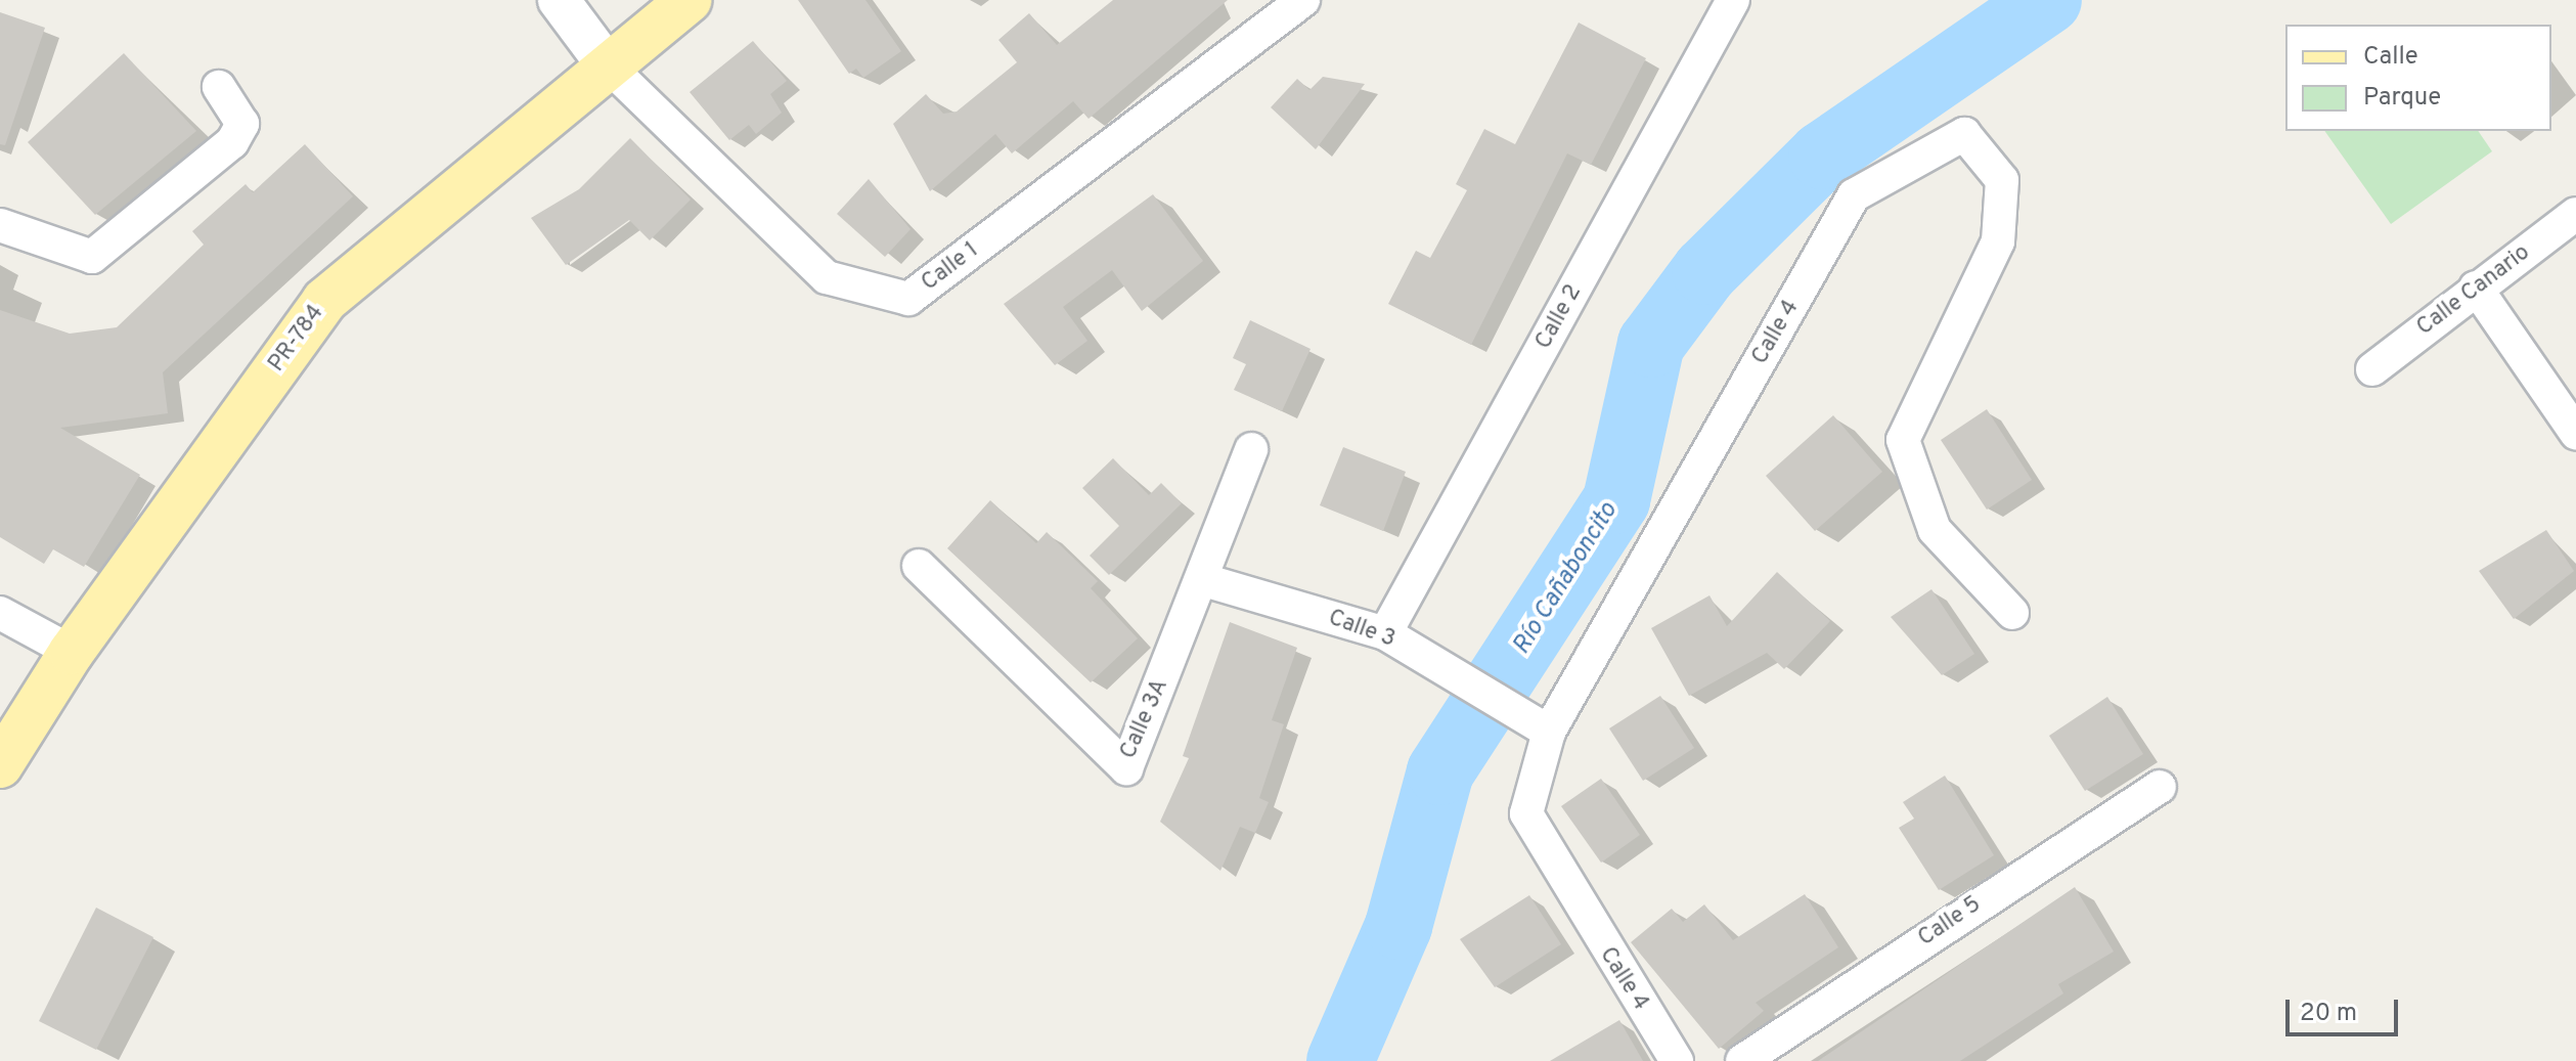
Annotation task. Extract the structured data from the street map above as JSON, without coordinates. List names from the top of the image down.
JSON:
{
  "streets": {
    "main road": ["PR-784"],
    "street": [
      "Calle 1",
      "Calle Canario",
      "Calle 2",
      "Calle 4",
      "Calle 3",
      "Calle 3A",
      "Calle 5"
    ]
  },
  "crossings": [
    ["Calle 1", "PR-784"],
    ["Calle 2", "Calle 3"],
    ["Calle 4", "Calle 3"],
    ["Calle 3", "Calle 3A"]
  ],
  "water": ["Río Cañaboncito"],
  "legend": ["Calle", "Parque"],
  "scale_bar": "20 m"
}
